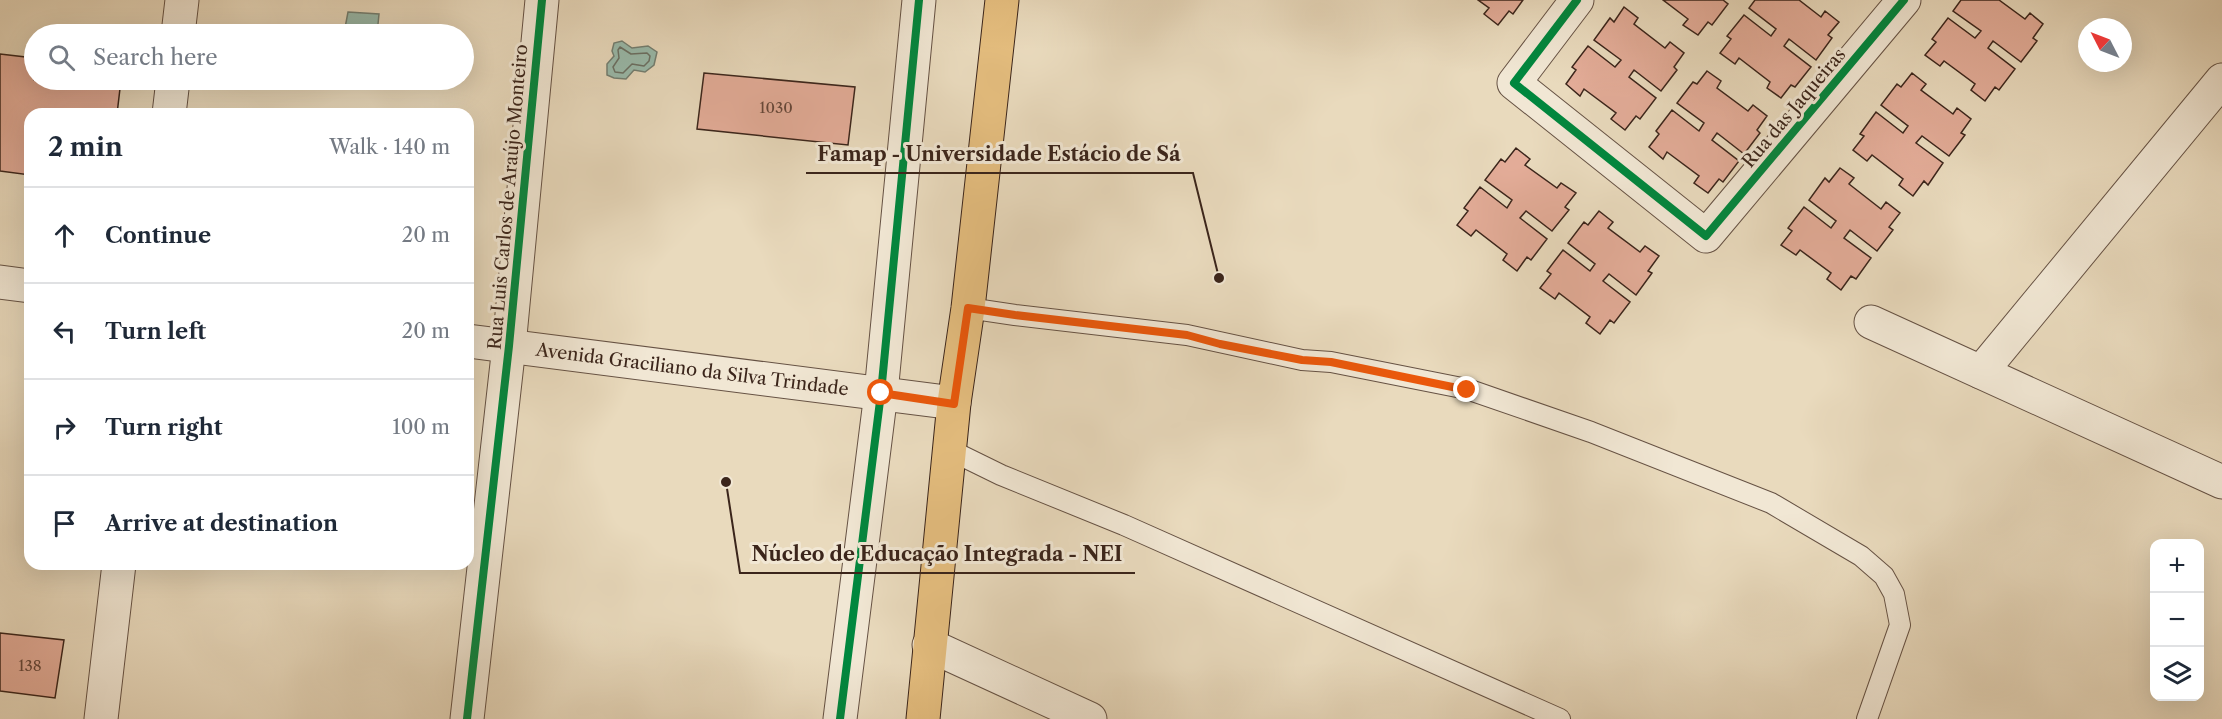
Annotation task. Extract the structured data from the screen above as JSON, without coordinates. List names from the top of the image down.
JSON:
{
  "streets": {
    "street": ["Rua das Jaqueiras", "Rua Luis Carlos de Araújo Monteiro", "Avenida Graciliano da Silva Trindade"]
  },
  "crossings": [
    ["Rua Luis Carlos de Araújo Monteiro", "Avenida Graciliano da Silva Trindade"]
  ],
  "places": ["Famap - Universidade Estácio de Sá", "Núcleo de Educação Integrada - NEI"],
  "house_numbers": ["1030", "138"],
  "north": "top left",
  "page": {
    "search": "Search here",
    "heading": ["2 min", "Walk · 140 m"],
    "list": [
      ["Continue", "20 m"],
      ["Turn left", "20 m"],
      ["Turn right", "100 m"],
      "Arrive at destination"
    ],
    "map_buttons": ["+", "−"]
  }
}
